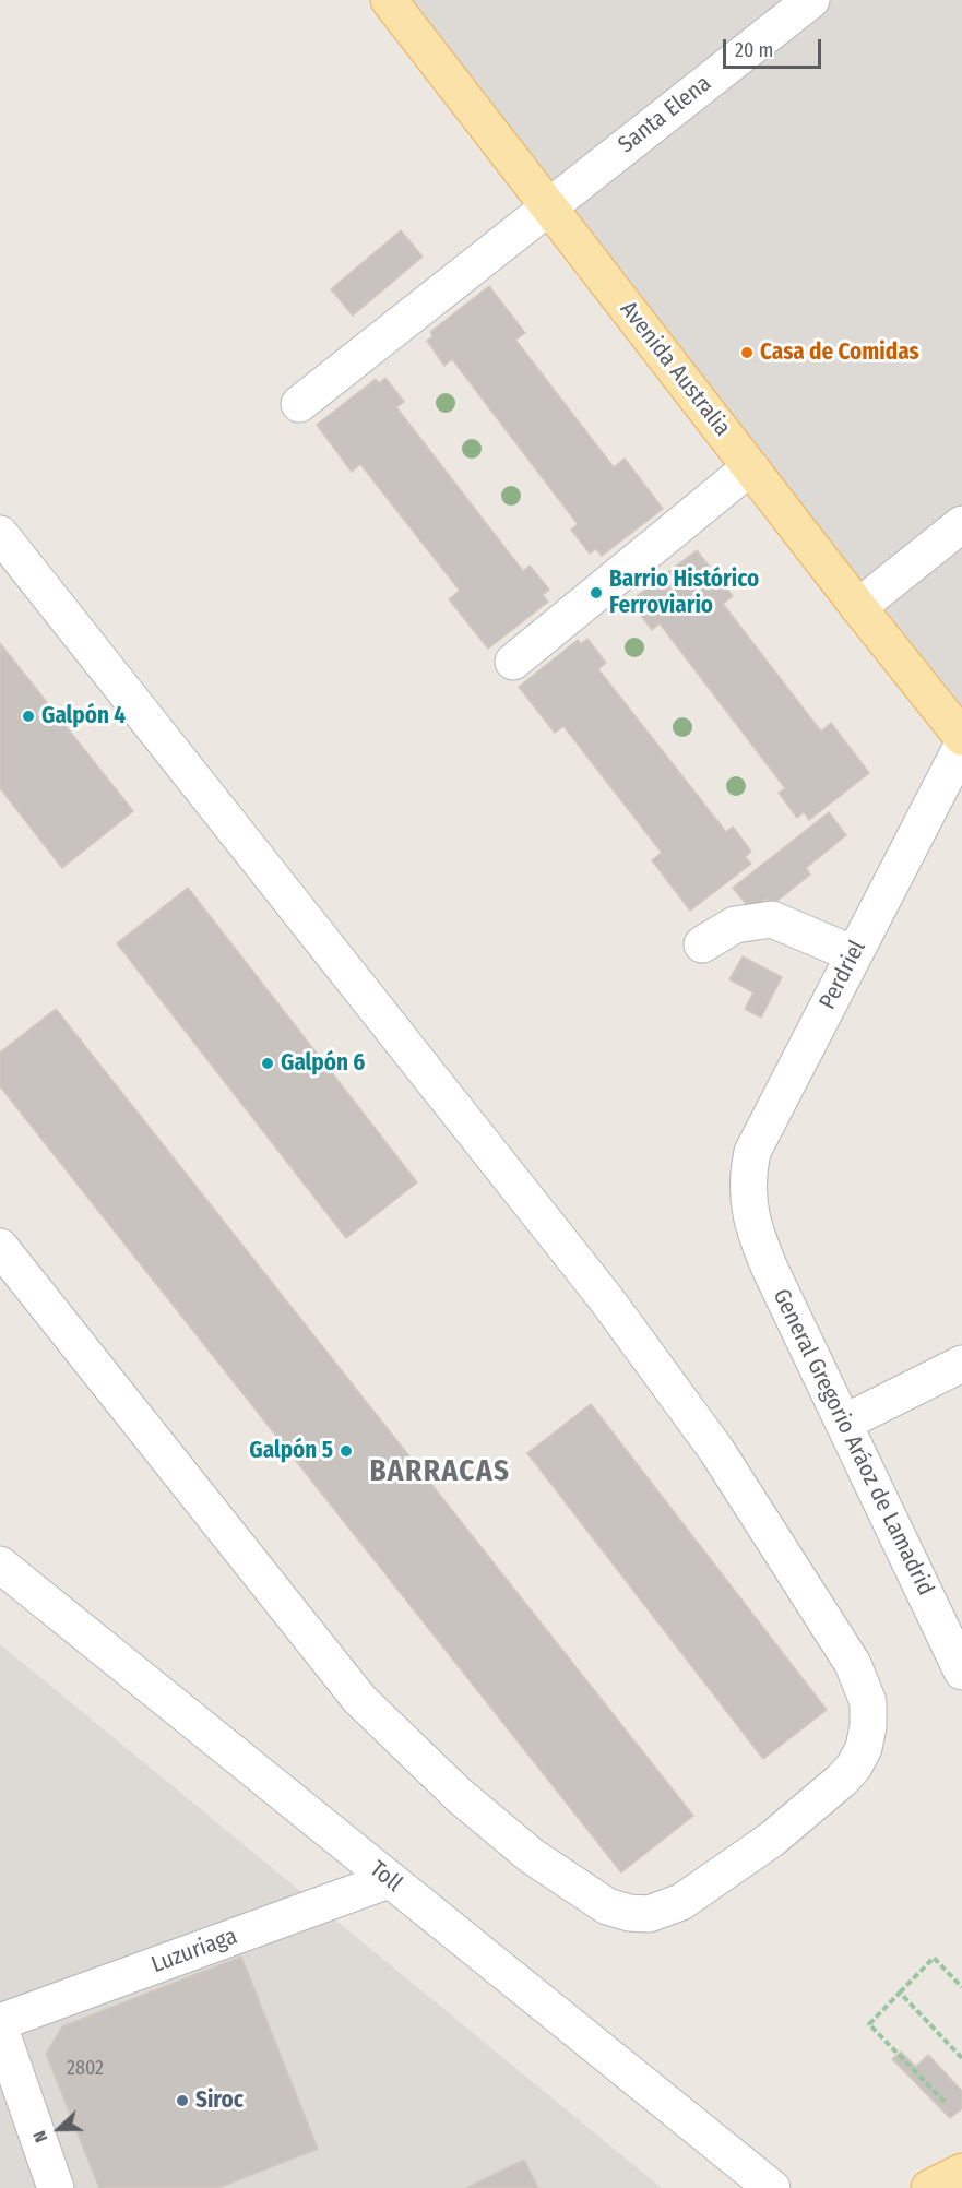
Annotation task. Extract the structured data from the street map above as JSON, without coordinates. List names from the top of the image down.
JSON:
{
  "streets": {
    "main road": ["Avenida Australia"],
    "street": [
      "Santa Elena",
      "Perdriel",
      "General Gregorio Aráoz de Lamadrid",
      "Toll",
      "Luzuriaga"
    ]
  },
  "crossings": [
    ["Santa Elena", "Avenida Australia"],
    ["Perdriel", "General Gregorio Aráoz de Lamadrid"],
    ["Toll", "Luzuriaga"]
  ],
  "districts": ["BARRACAS"],
  "places": [
    "Casa de Comidas",
    "Barrio Histórico Ferroviario",
    "Galpón 4",
    "Galpón 6",
    "Galpón 5",
    "Siroc"
  ],
  "house_numbers": ["2802"],
  "scale_bar": "20 m",
  "north": "left"
}
